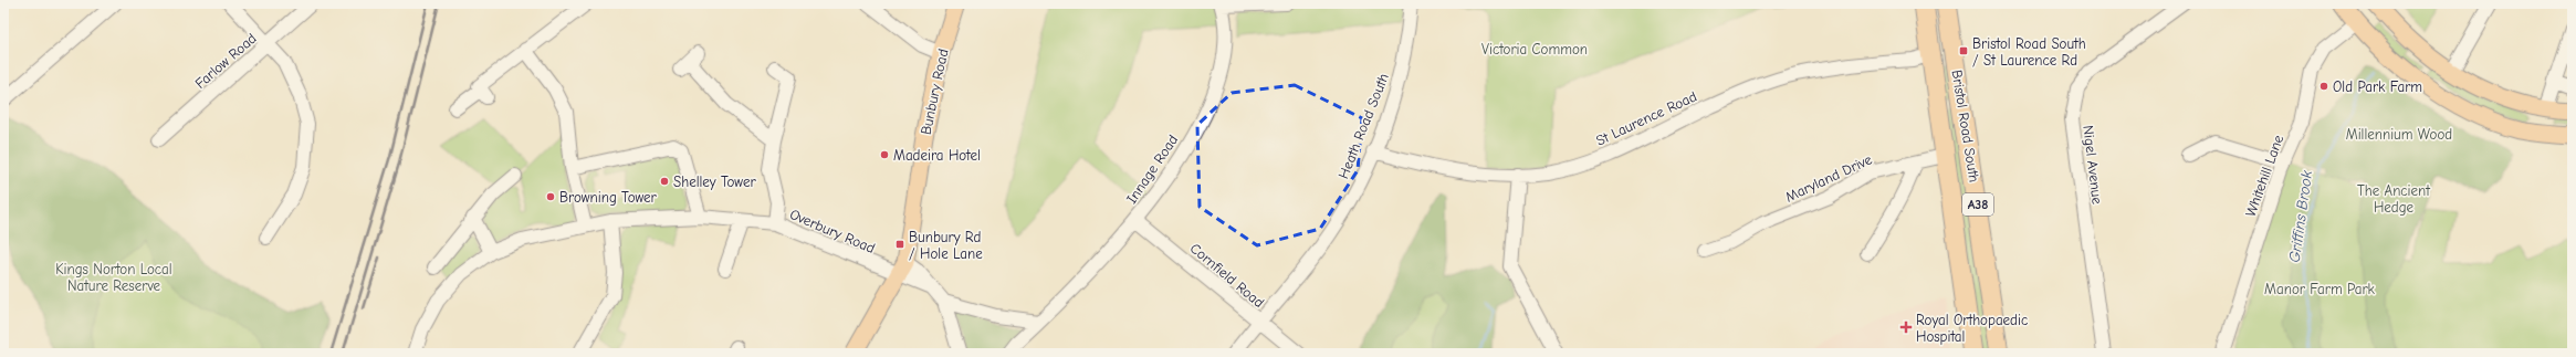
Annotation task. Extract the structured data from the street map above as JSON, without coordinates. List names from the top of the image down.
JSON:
{
  "streets": {
    "highway": ["Bristol Road South", "A38"],
    "main road": ["Bunbury Road"],
    "street": [
      "Farlow Road",
      "St Laurence Road",
      "Heath Road South",
      "Nigel Avenue",
      "Innage Road",
      "Whitehill Lane",
      "Maryland Drive",
      "Overbury Road",
      "Cornfield Road"
    ]
  },
  "crossings": [
    ["Bunbury Road", "Overbury Road"],
    ["St Laurence Road", "Heath Road South"],
    ["St Laurence Road", "Bristol Road South"],
    ["Heath Road South", "Cornfield Road"],
    ["Bristol Road South", "Maryland Drive"],
    ["Innage Road", "Cornfield Road"]
  ],
  "water": ["Griffins Brook"],
  "parks": [
    "Victoria Common",
    "Millennium Wood",
    "The Ancient Hedge",
    "Kings Norton Local Nature Reserve",
    "Manor Farm Park"
  ],
  "places": {
    "transit": ["Bristol Road South / St Laurence Rd", "Bunbury Rd / Hole Lane"],
    "other": [
      "Old Park Farm",
      "Madeira Hotel",
      "Shelley Tower",
      "Browning Tower"
    ],
    "health": ["Royal Orthopaedic Hospital"]
  }
}
